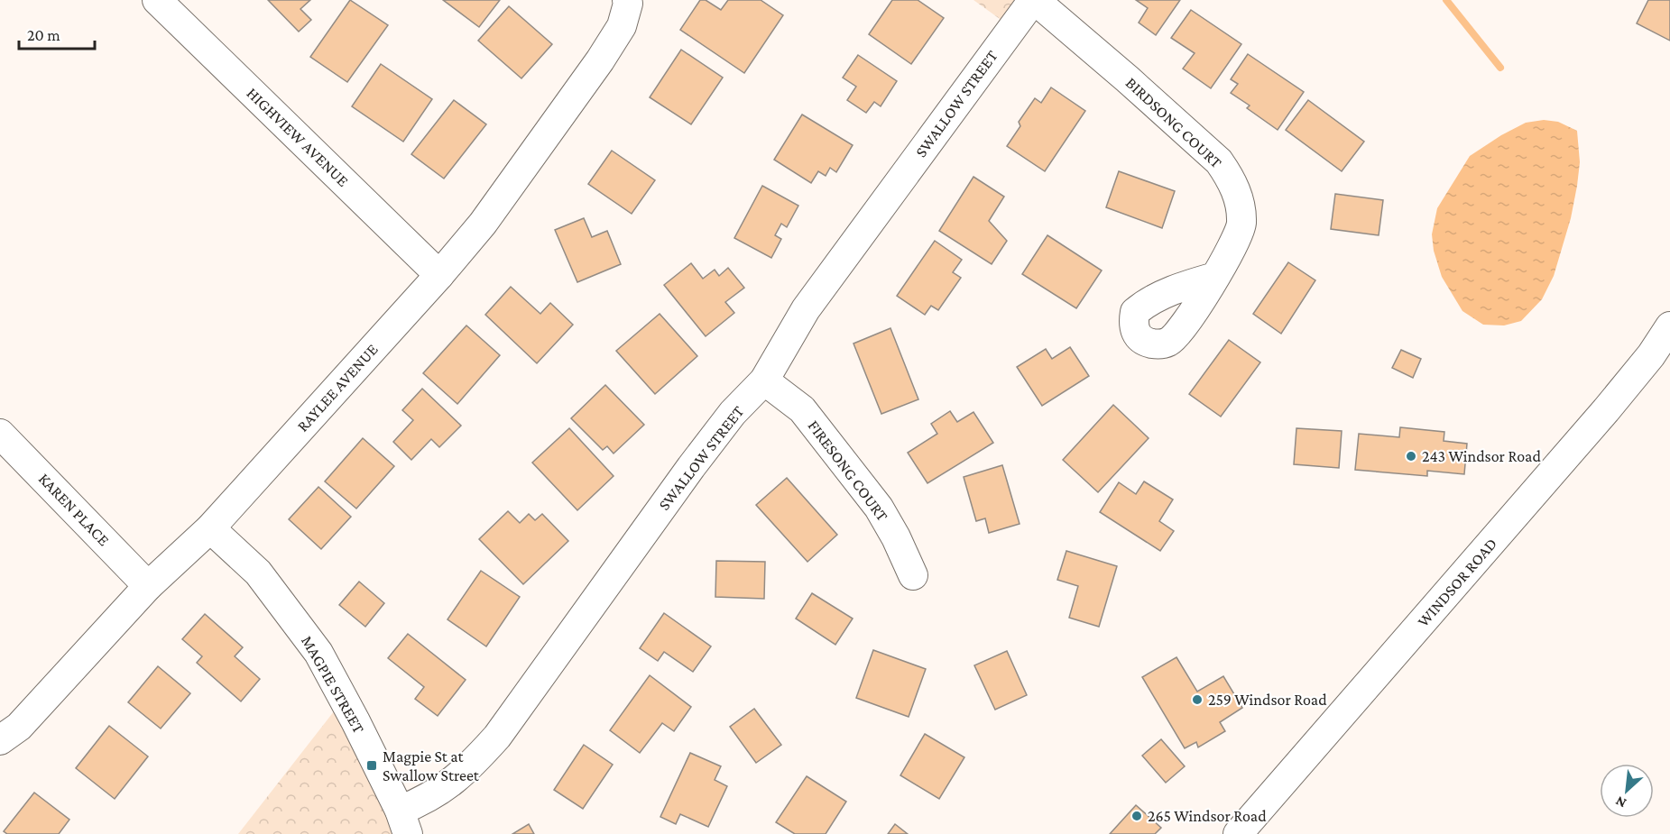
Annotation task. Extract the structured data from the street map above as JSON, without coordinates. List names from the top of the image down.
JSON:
{
  "streets": {
    "street": [
      "SWALLOW STREET",
      "BIRDSONG COURT",
      "HIGHVIEW AVENUE",
      "RAYLEE AVENUE",
      "FIRESONG COURT",
      "KAREN PLACE",
      "WINDSOR ROAD",
      "MAGPIE STREET"
    ]
  },
  "crossings": [
    ["SWALLOW STREET", "BIRDSONG COURT"],
    ["SWALLOW STREET", "FIRESONG COURT"],
    ["SWALLOW STREET", "MAGPIE STREET"],
    ["HIGHVIEW AVENUE", "RAYLEE AVENUE"],
    ["RAYLEE AVENUE", "KAREN PLACE"],
    ["RAYLEE AVENUE", "MAGPIE STREET"]
  ],
  "places": {
    "other": ["243 Windsor Road", "259 Windsor Road", "265 Windsor Road"],
    "transit": ["Magpie St at Swallow Street"]
  },
  "scale_bar": "20 m",
  "north": "bottom left"
}
